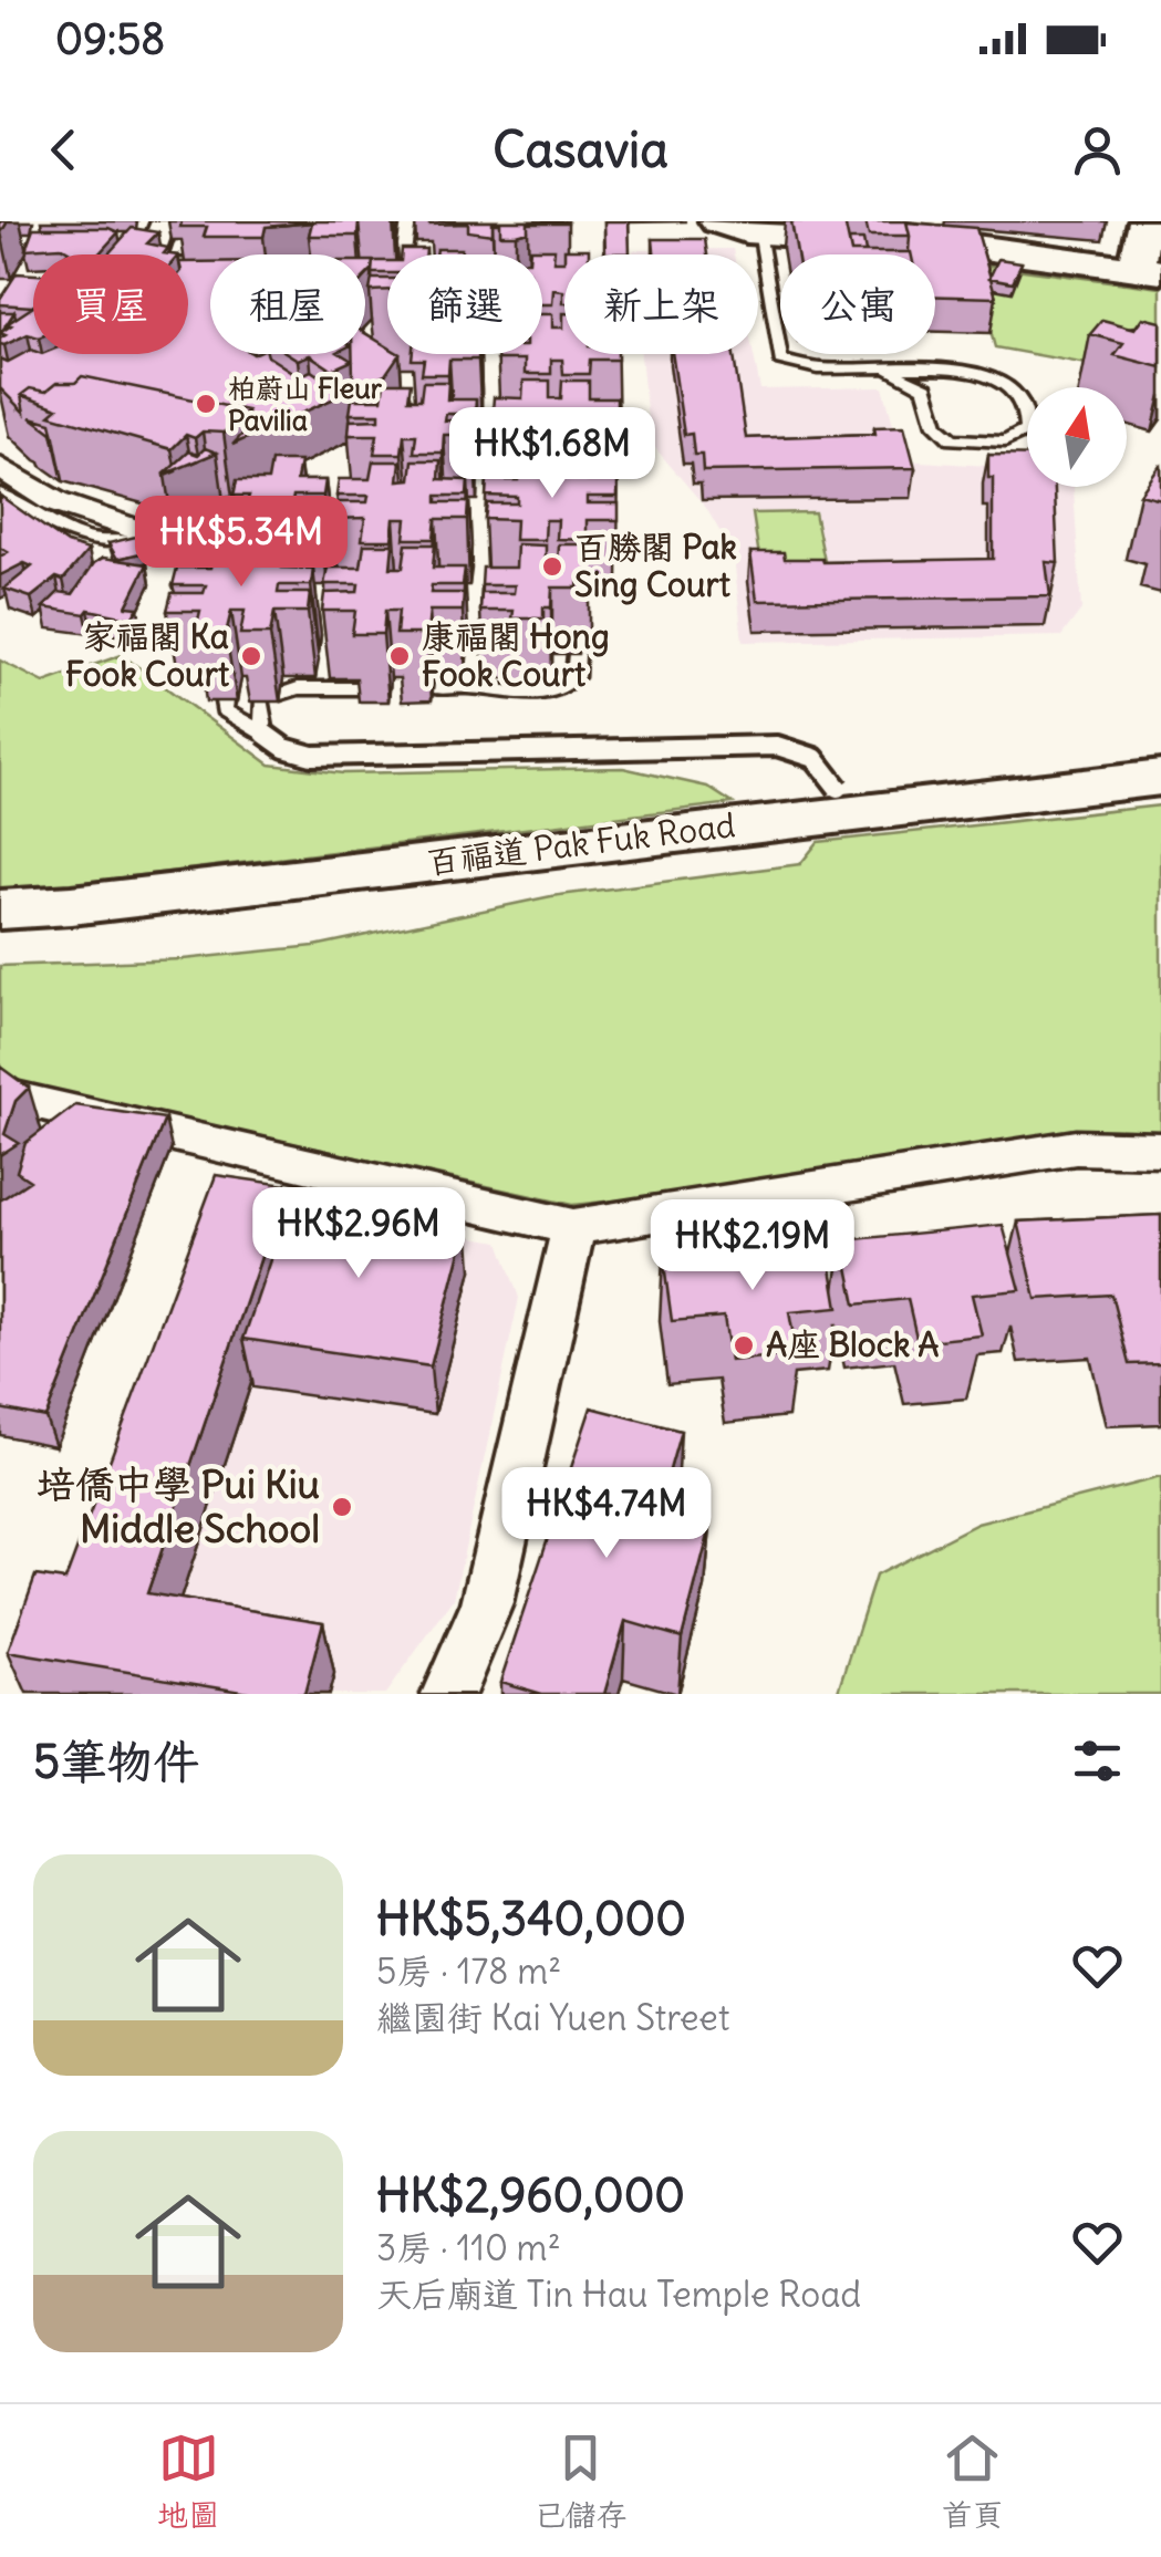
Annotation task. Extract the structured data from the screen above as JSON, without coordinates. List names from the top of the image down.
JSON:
{
  "streets": {
    "street": ["百福道 Pak Fuk Road"]
  },
  "places": [
    "柏蔚山 Fleur Pavilia",
    "百勝閣 Pak Sing Court",
    "家福閣 Ka Fook Court",
    "康福閣 Hong Fook Court",
    "A座 Block A",
    "培僑中學 Pui Kiu Middle School"
  ],
  "north": "top",
  "page": {
    "status": "09:58",
    "header": "Casavia",
    "chip": [
      "買屋",
      "租屋",
      "篩選",
      "新上架",
      "公寓"
    ],
    "price": [
      "HK$1.68M",
      "HK$5.34M",
      "HK$2.96M",
      "HK$2.19M",
      "HK$4.74M"
    ],
    "heading": "5筆物件",
    "list": [
      {
        "name": "HK$5,340,000",
        "note": "5房 · 178 m² · 繼園街 Kai Yuen Street"
      },
      {
        "name": "HK$2,960,000",
        "note": "3房 · 110 m² · 天后廟道 Tin Hau Temple Road"
      }
    ],
    "tabs": ["地圖", "已儲存", "首頁"]
  }
}
